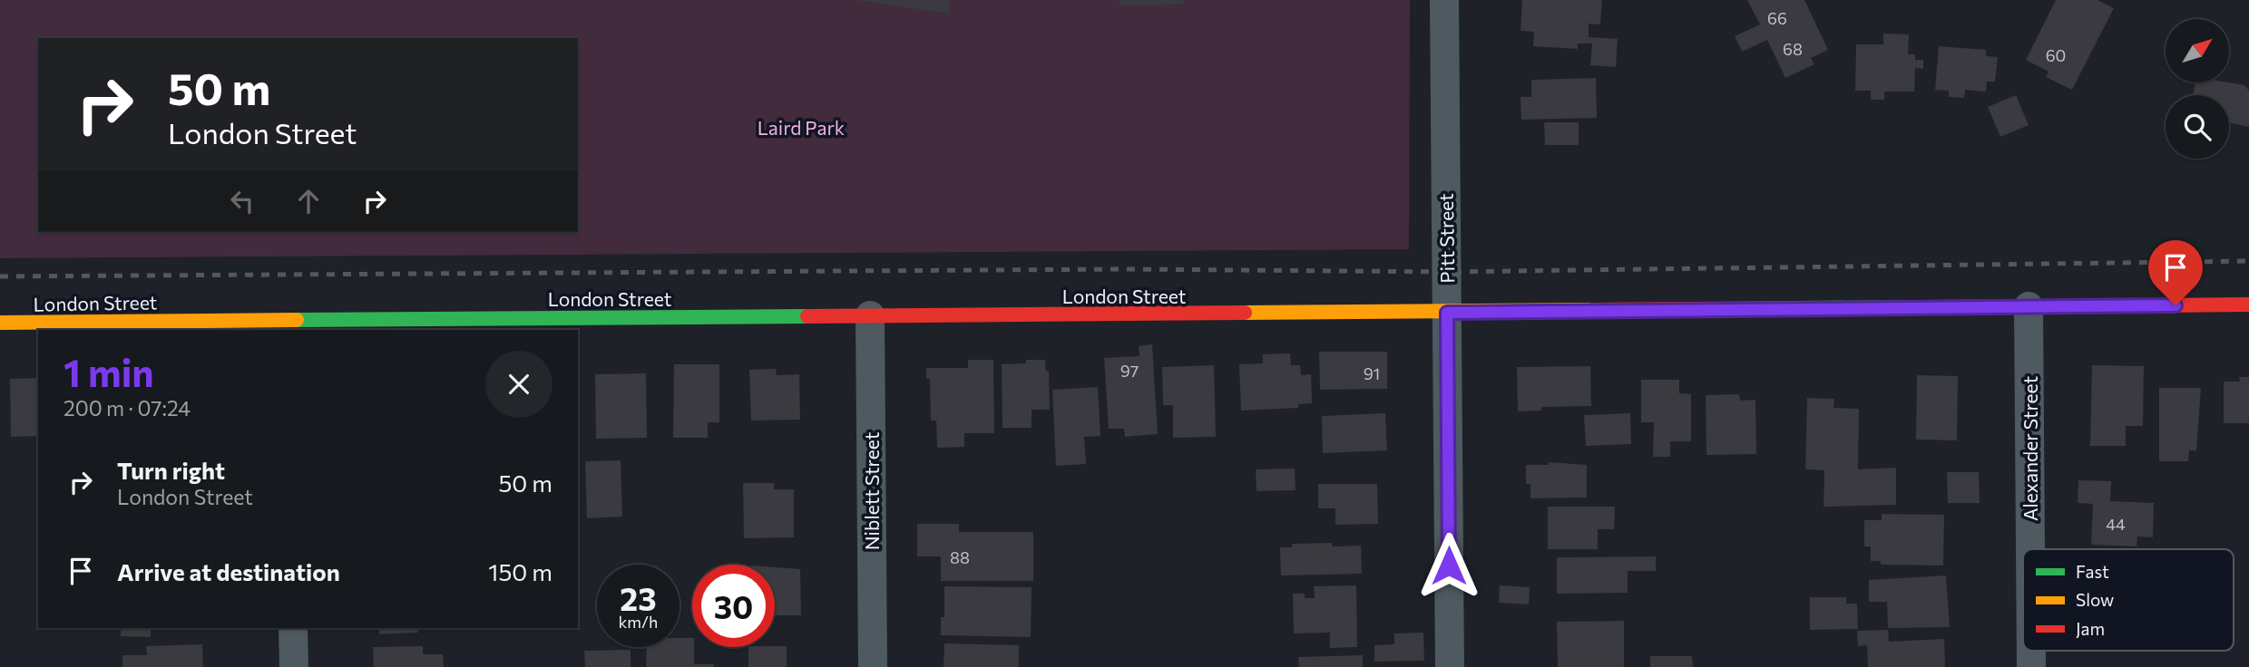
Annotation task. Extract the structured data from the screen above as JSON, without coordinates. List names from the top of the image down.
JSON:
{
  "streets": {
    "street": [
      "Pitt Street",
      "London Street",
      "Alexander Street",
      "Niblett Street"
    ]
  },
  "crossings": [
    ["Pitt Street", "London Street"],
    ["London Street", "Alexander Street"],
    ["London Street", "Niblett Street"]
  ],
  "parks": ["Laird Park"],
  "house_numbers": [
    "66",
    "68",
    "60",
    "97",
    "91",
    "44",
    "88"
  ],
  "legend": ["Fast", "Slow", "Jam"],
  "north": "top right",
  "page": {
    "turn": ["50 m", "London Street"],
    "heading": ["1 min", "200 m · 07:24"],
    "list": [
      {
        "name": "Turn right",
        "note": "London Street",
        "value": "50 m"
      },
      {
        "name": "Arrive at destination",
        "value": "150 m"
      }
    ],
    "speed": "23 km/h",
    "limit": "30"
  }
}
